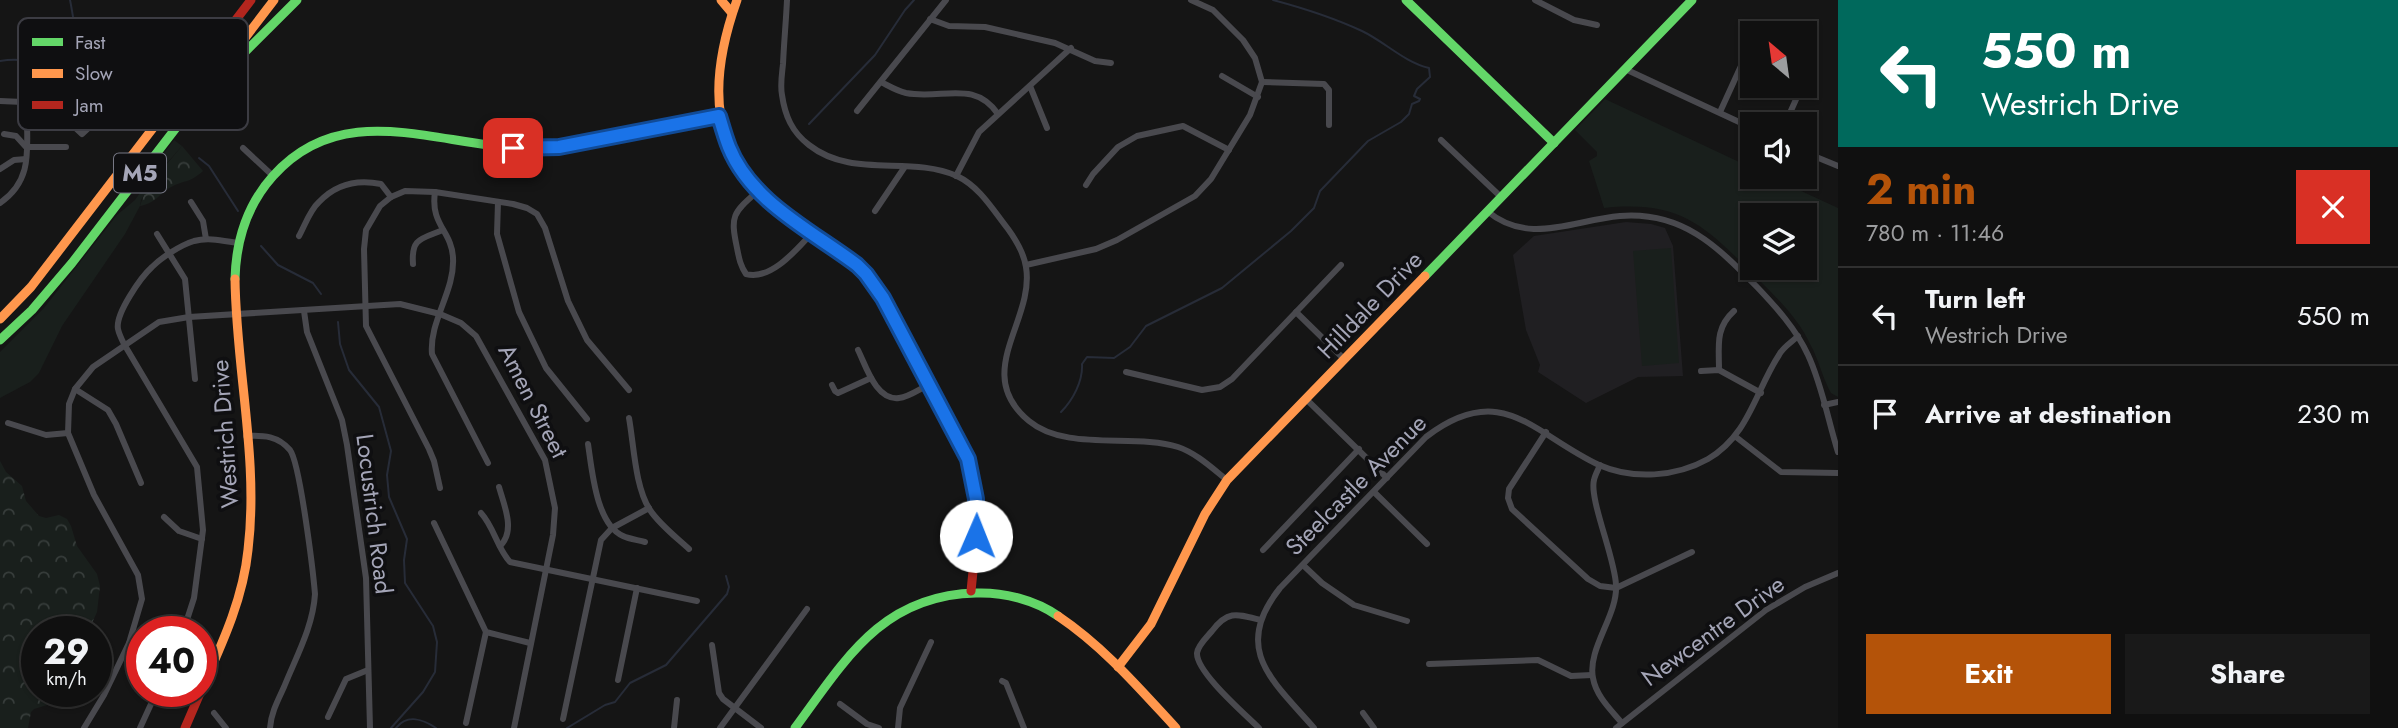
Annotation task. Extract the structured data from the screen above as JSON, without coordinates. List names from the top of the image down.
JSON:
{
  "streets": {
    "street": [
      "M5",
      "Hilldale Drive",
      "Amen Street",
      "Westrich Drive",
      "Steelcastle Avenue",
      "Locustrich Road",
      "Newcentre Drive"
    ]
  },
  "crossings": [
    ["Amen Street", "Westrich Drive"],
    ["Amen Street", "Locustrich Road"]
  ],
  "legend": ["Fast", "Slow", "Jam"],
  "north": "top left",
  "page": {
    "turn": ["550 m", "Westrich Drive"],
    "heading": ["2 min", "780 m · 11:46"],
    "list": [
      {
        "name": "Turn left",
        "note": "Westrich Drive",
        "value": "550 m"
      },
      {
        "name": "Arrive at destination",
        "value": "230 m"
      }
    ],
    "speed": "29 km/h",
    "limit": "40",
    "buttons": ["Exit", "Share"]
  }
}
